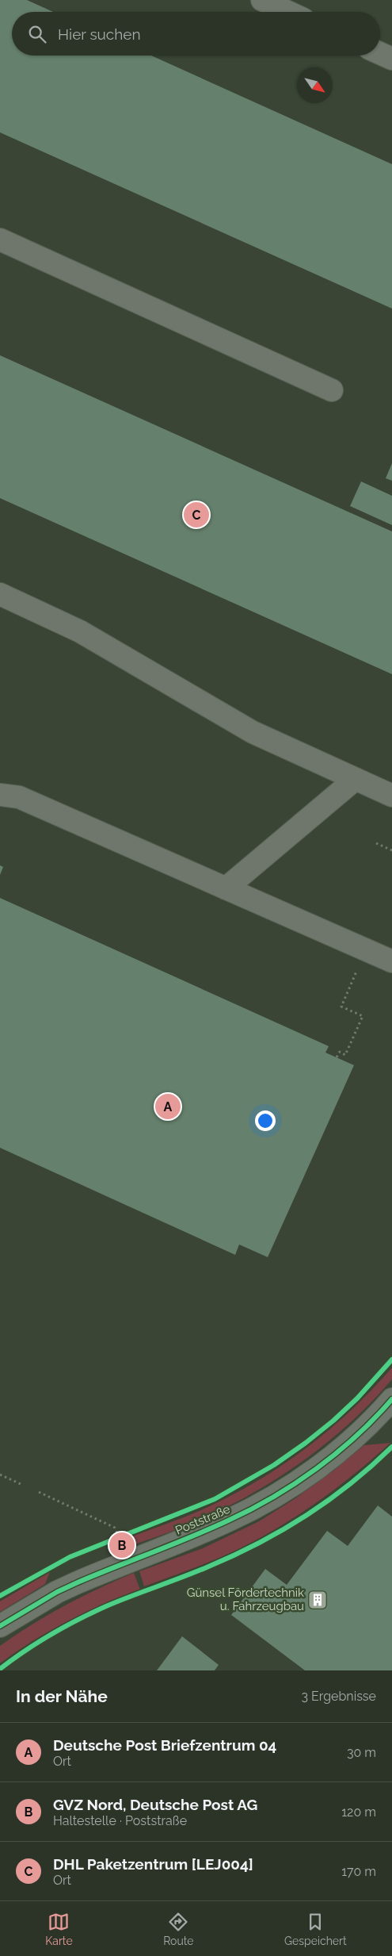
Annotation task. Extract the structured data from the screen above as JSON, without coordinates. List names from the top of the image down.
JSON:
{
  "streets": {
    "street": ["Poststraße"]
  },
  "places": {
    "building": ["Günsel Fördertechnik u. Fahrzeugbau"]
  },
  "north": "bottom right",
  "page": {
    "search": "Hier suchen",
    "pins": ["C", "A", "B"],
    "heading": ["In der Nähe", "3 Ergebnisse"],
    "list": [
      {
        "mark": "A",
        "name": "Deutsche Post Briefzentrum 04",
        "note": "Ort",
        "value": "30 m"
      },
      {
        "mark": "B",
        "name": "GVZ Nord, Deutsche Post AG",
        "note": "Haltestelle · Poststraße",
        "value": "120 m"
      },
      {
        "mark": "C",
        "name": "DHL Paketzentrum [LEJ004]",
        "note": "Ort",
        "value": "170 m"
      }
    ],
    "nav": ["Karte", "Route", "Gespeichert"]
  }
}
